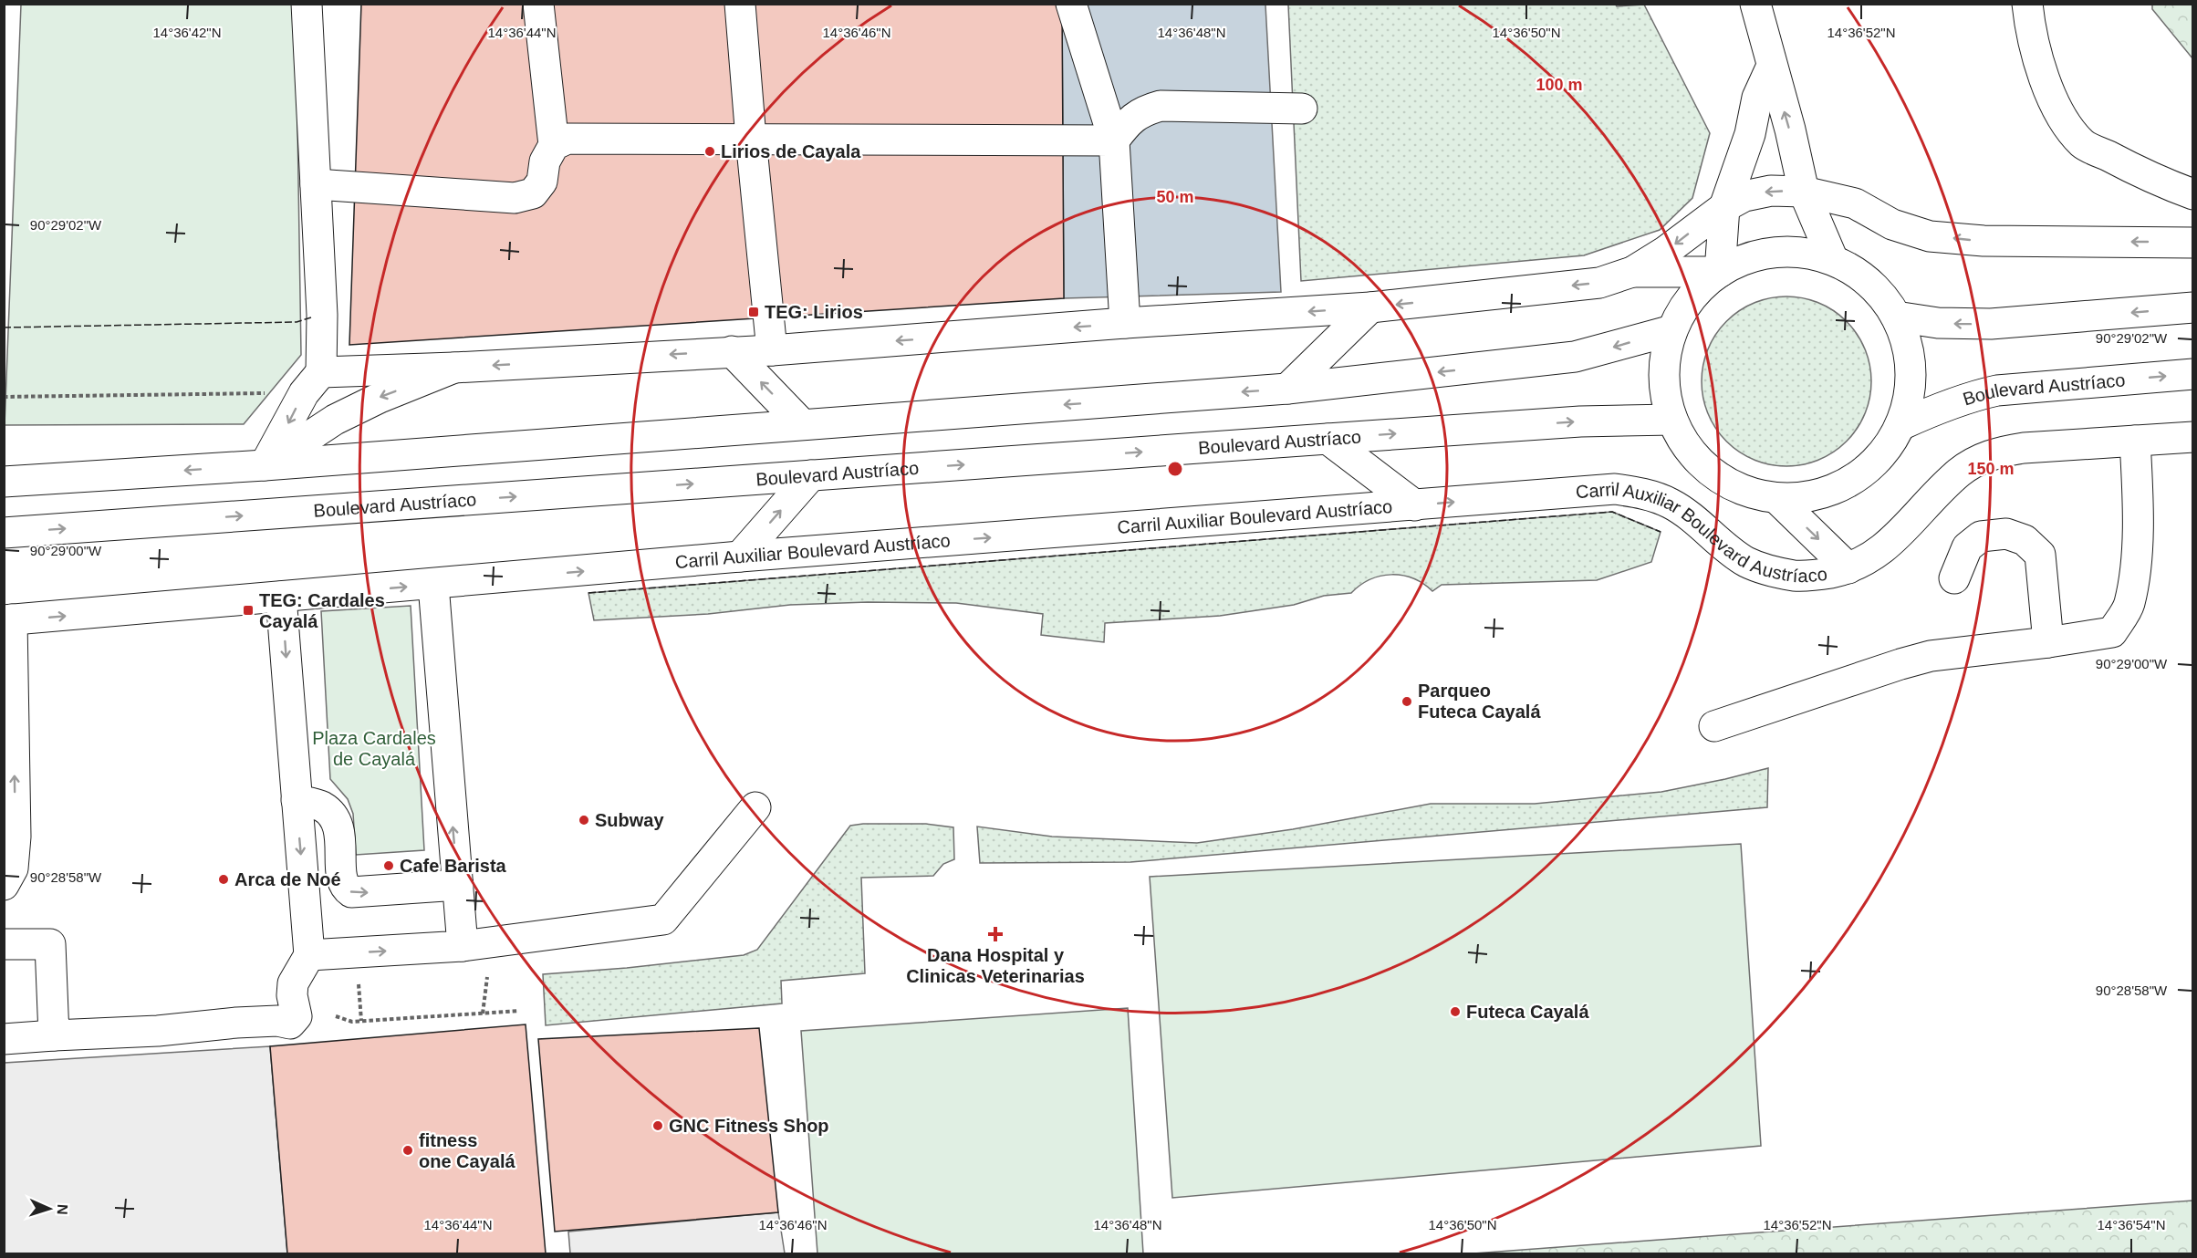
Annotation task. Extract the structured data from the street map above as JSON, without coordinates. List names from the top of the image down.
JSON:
{
  "streets": {
    "street": ["Boulevard Austríaco", "Carril Auxiliar Boulevard Austríaco"]
  },
  "parks": ["Plaza Cardales de Cayalá"],
  "places": {
    "other": [
      "Lirios de Cayala",
      "Parqueo Futeca Cayalá",
      "Subway",
      "Cafe Barista",
      "Arca de Noé",
      "Futeca Cayalá",
      "GNC Fitness Shop",
      "fitness one Cayalá"
    ],
    "transit": ["TEG: Lirios", "TEG: Cardales Cayalá"],
    "health": ["Dana Hospital y Clinicas Veterinarias"]
  },
  "north": "right",
  "coordinates": [
    "14°36'42\"N",
    "14°36'44\"N",
    "14°36'46\"N",
    "14°36'48\"N",
    "14°36'50\"N",
    "14°36'52\"N",
    "90°29'02\"W",
    "90°29'00\"W",
    "90°28'58\"W",
    "14°36'54\"N"
  ],
  "rings": ["100 m", "50 m", "150 m"]
}
